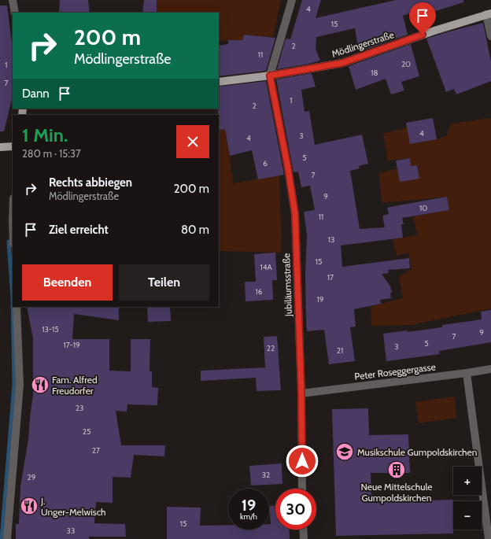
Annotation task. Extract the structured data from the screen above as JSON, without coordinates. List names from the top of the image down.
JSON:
{
  "streets": {
    "main road": ["Mödlingerstraße"],
    "street": ["Jubiläumsstraße", "Peter Roseggergasse"]
  },
  "crossings": [
    ["Mödlingerstraße", "Jubiläumsstraße"],
    ["Jubiläumsstraße", "Peter Roseggergasse"]
  ],
  "places": {
    "restaurant": ["Fam. Alfred Freudorfer", "J. Unger-Melwisch"],
    "school or university": ["Musikschule Gumpoldskirchen"],
    "building": ["Neue Mittelschule Gumpoldskirchen"]
  },
  "house_numbers": [
    "4",
    "15",
    "2",
    "11",
    "20",
    "1",
    "18",
    "7",
    "1",
    "2",
    "4",
    "3",
    "4",
    "5",
    "6",
    "7",
    "9",
    "10",
    "11",
    "13",
    "15",
    "14A",
    "17",
    "16",
    "19",
    "13-15",
    "9",
    "7",
    "5",
    "17-19",
    "3",
    "22",
    "21",
    "23",
    "25",
    "27",
    "32",
    "29",
    "15",
    "33"
  ],
  "page": {
    "turn": ["200 m", "Mödlingerstraße"],
    "then": "Dann",
    "heading": ["1 Min.", "280 m · 15:37"],
    "list": [
      {
        "name": "Rechts abbiegen",
        "note": "Mödlingerstraße",
        "value": "200 m"
      },
      {
        "name": "Ziel erreicht",
        "value": "80 m"
      }
    ],
    "buttons": ["Beenden", "Teilen"],
    "map_buttons": ["+", "−"],
    "speed": "19 km/h",
    "limit": "30"
  }
}
